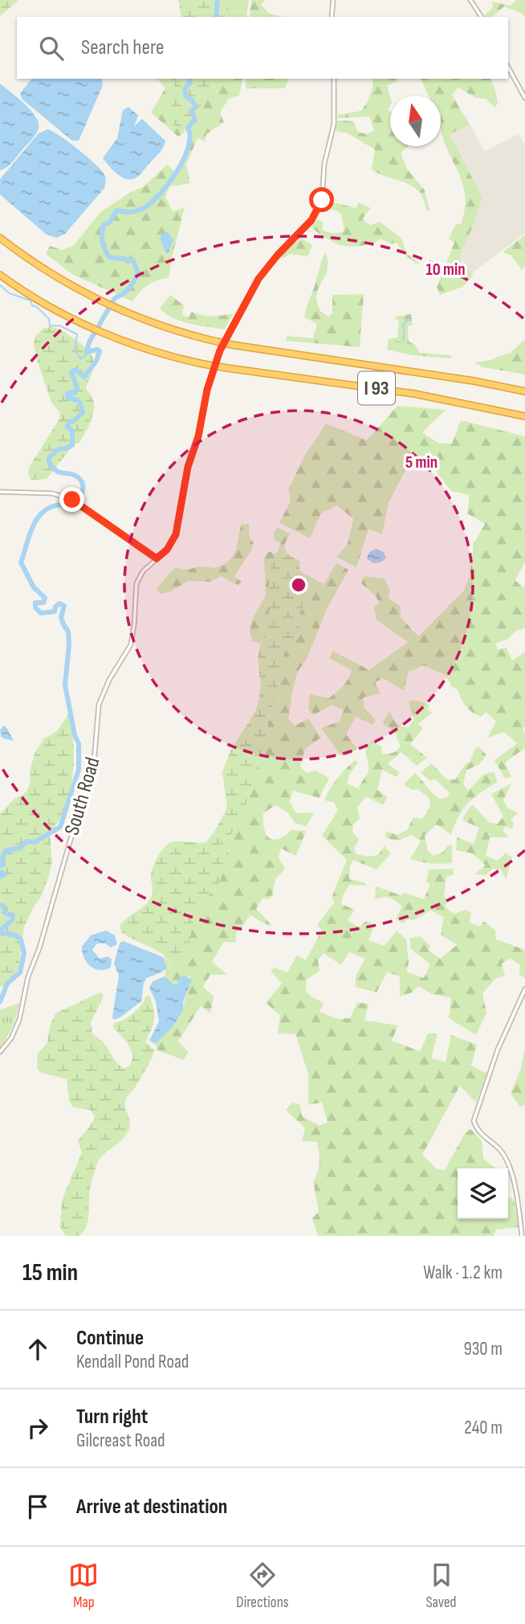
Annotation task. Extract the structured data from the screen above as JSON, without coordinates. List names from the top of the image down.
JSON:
{
  "streets": {
    "highway": ["I 93"],
    "street": ["South Road"]
  },
  "north": "top",
  "page": {
    "search": "Search here",
    "heading": ["15 min", "Walk · 1.2 km"],
    "list": [
      ["Continue", "Kendall Pond Road", "930 m"],
      ["Turn right", "Gilcreast Road", "240 m"],
      "Arrive at destination"
    ],
    "nav": ["Map", "Directions", "Saved"]
  },
  "rings": ["10 min", "5 min"]
}
